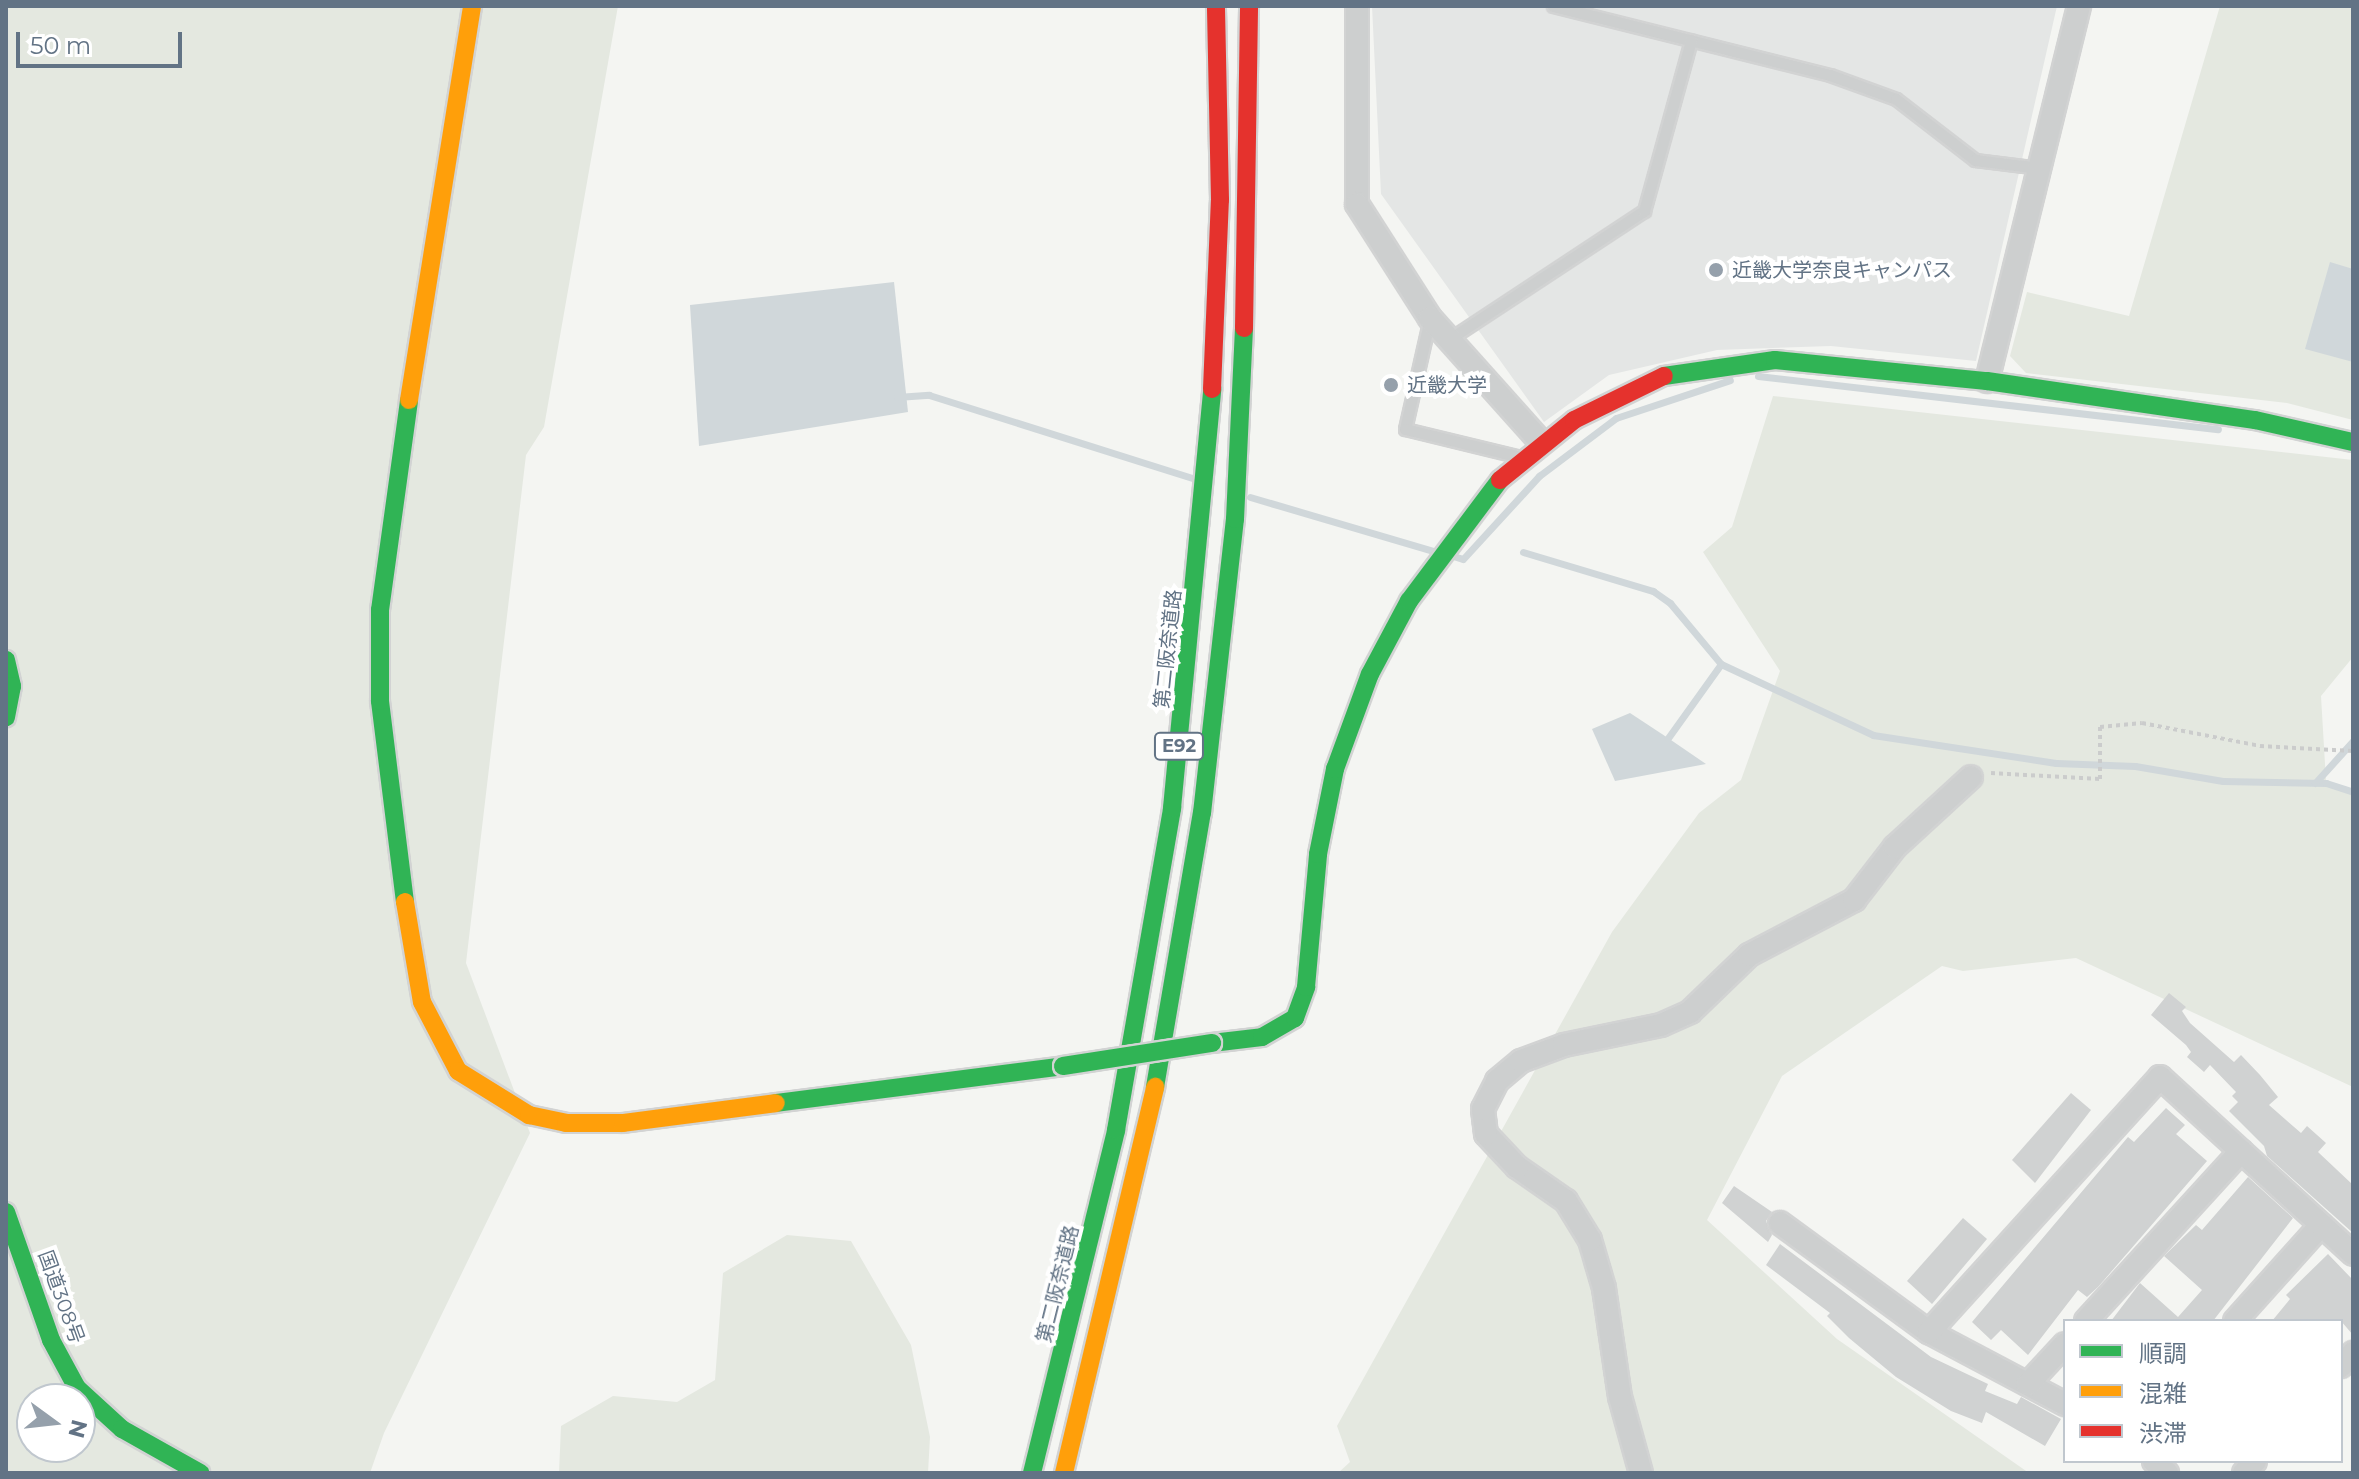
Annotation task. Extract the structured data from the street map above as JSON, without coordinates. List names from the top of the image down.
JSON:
{
  "streets": {
    "main road": ["第二阪奈道路", "E92", "国道308号"]
  },
  "places": ["近畿大学奈良キャンパス", "近畿大学"],
  "legend": ["順調", "混雑", "渋滞"],
  "scale_bar": "50 m",
  "north": "right"
}
